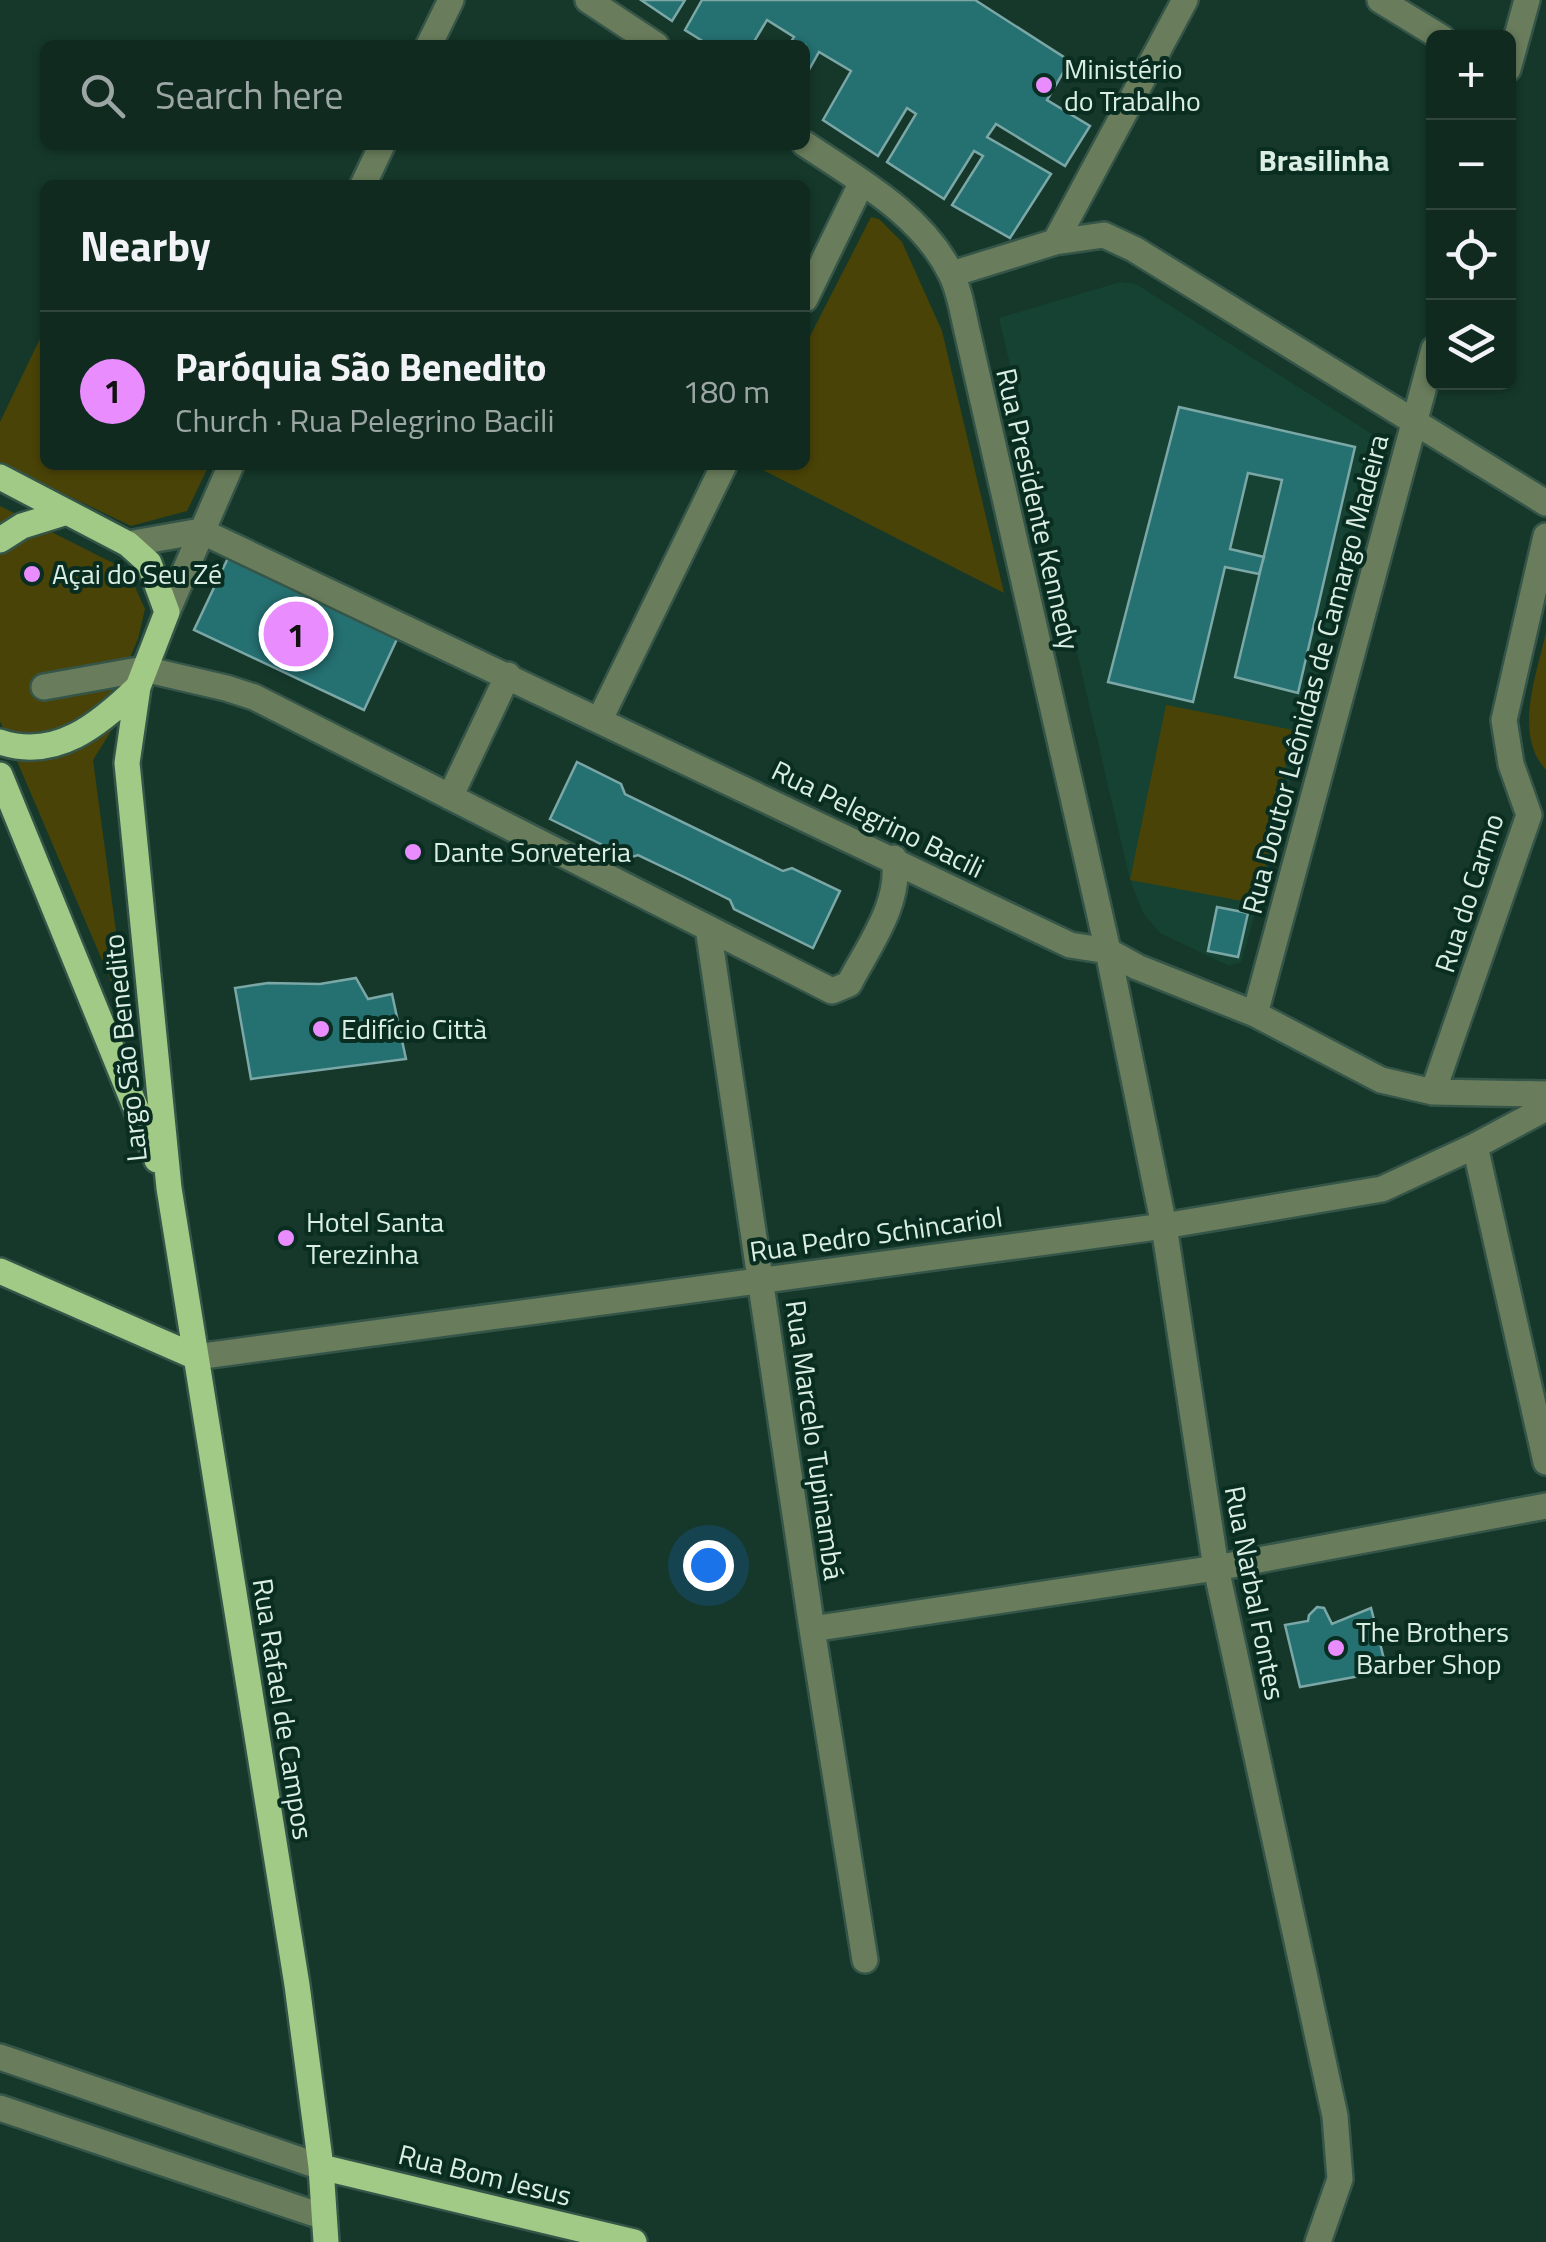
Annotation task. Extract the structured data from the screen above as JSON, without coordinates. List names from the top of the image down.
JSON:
{
  "streets": {
    "main road": ["Largo São Benedito", "Rua Rafael de Campos", "Rua Bom Jesus"],
    "street": [
      "Rua Presidente Kennedy",
      "Rua Doutor Leônidas de Camargo Madeira",
      "Rua Pelegrino Bacili",
      "Rua do Carmo",
      "Rua Pedro Schincariol",
      "Rua Marcelo Tupinambá",
      "Rua Narbal Fontes"
    ]
  },
  "crossings": [
    ["Rua Presidente Kennedy", "Rua Pelegrino Bacili"],
    ["Rua Presidente Kennedy", "Rua Narbal Fontes"],
    ["Rua Doutor Leônidas de Camargo Madeira", "Rua Pelegrino Bacili"],
    ["Rua Pelegrino Bacili", "Rua do Carmo"],
    ["Rua Pelegrino Bacili", "Largo São Benedito"],
    ["Rua Pelegrino Bacili", "Rua Narbal Fontes"],
    ["Largo São Benedito", "Rua Rafael de Campos"],
    ["Rua Pedro Schincariol", "Rua Marcelo Tupinambá"],
    ["Rua Pedro Schincariol", "Rua Narbal Fontes"],
    ["Rua Pedro Schincariol", "Rua Rafael de Campos"],
    ["Rua Rafael de Campos", "Rua Bom Jesus"]
  ],
  "districts": ["Brasilinha"],
  "places": [
    "Ministério do Trabalho",
    "Açai do Seu Zé",
    "Dante Sorveteria",
    "Edifício Città",
    "Hotel Santa Terezinha",
    "The Brothers Barber Shop"
  ],
  "page": {
    "map_buttons": ["+", "−"],
    "search": "Search here",
    "heading": "Nearby",
    "list": [
      {
        "mark": "1",
        "name": "Paróquia São Benedito",
        "note": "Church · Rua Pelegrino Bacili",
        "value": "180 m"
      }
    ],
    "pins": "1"
  }
}
